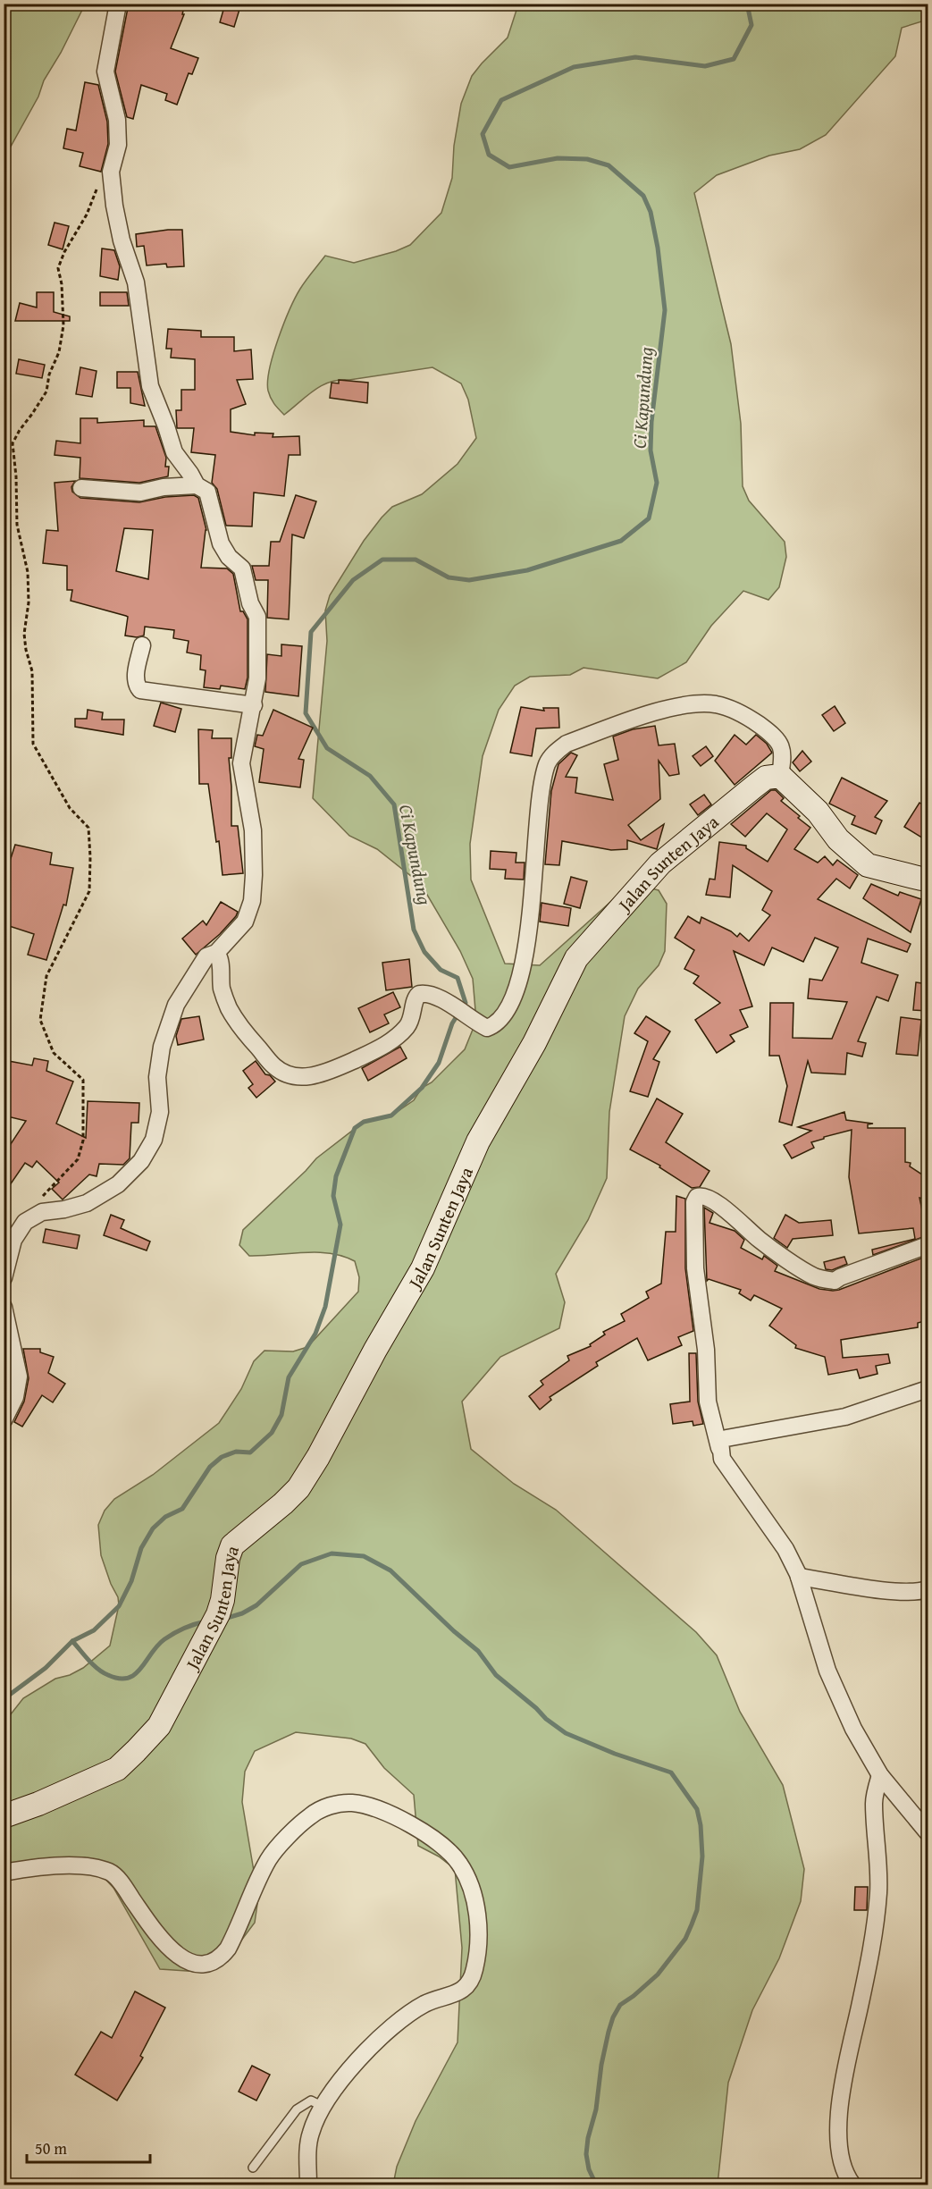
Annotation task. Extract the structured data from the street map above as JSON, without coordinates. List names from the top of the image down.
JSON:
{
  "streets": {
    "main road": ["Jalan Sunten Jaya"]
  },
  "water": ["Ci Kapundung"],
  "scale_bar": "50 m"
}
